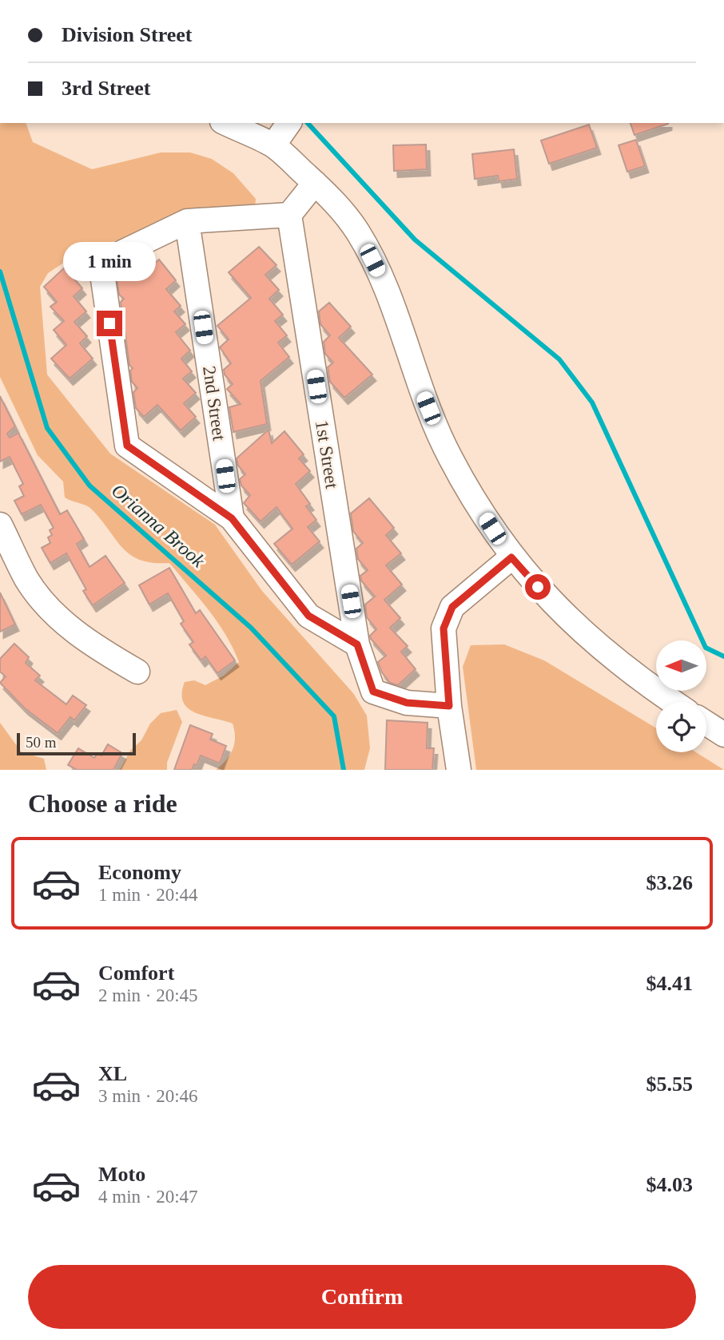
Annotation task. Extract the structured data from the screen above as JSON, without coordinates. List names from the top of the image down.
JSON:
{
  "streets": {
    "street": ["2nd Street", "1st Street"]
  },
  "water": ["Orianna Brook"],
  "scale_bar": "50 m",
  "north": "left",
  "page": {
    "banner": ["Division Street", "3rd Street"],
    "bubble": "1 min",
    "scale": "50 m",
    "heading": "Choose a ride",
    "list": [
      {
        "name": "Economy",
        "note": "1 min · 20:44",
        "value": "$3.26"
      },
      {
        "name": "Comfort",
        "note": "2 min · 20:45",
        "value": "$4.41"
      },
      {
        "name": "XL",
        "note": "3 min · 20:46",
        "value": "$5.55"
      },
      {
        "name": "Moto",
        "note": "4 min · 20:47",
        "value": "$4.03"
      }
    ],
    "buttons": "Confirm"
  }
}
